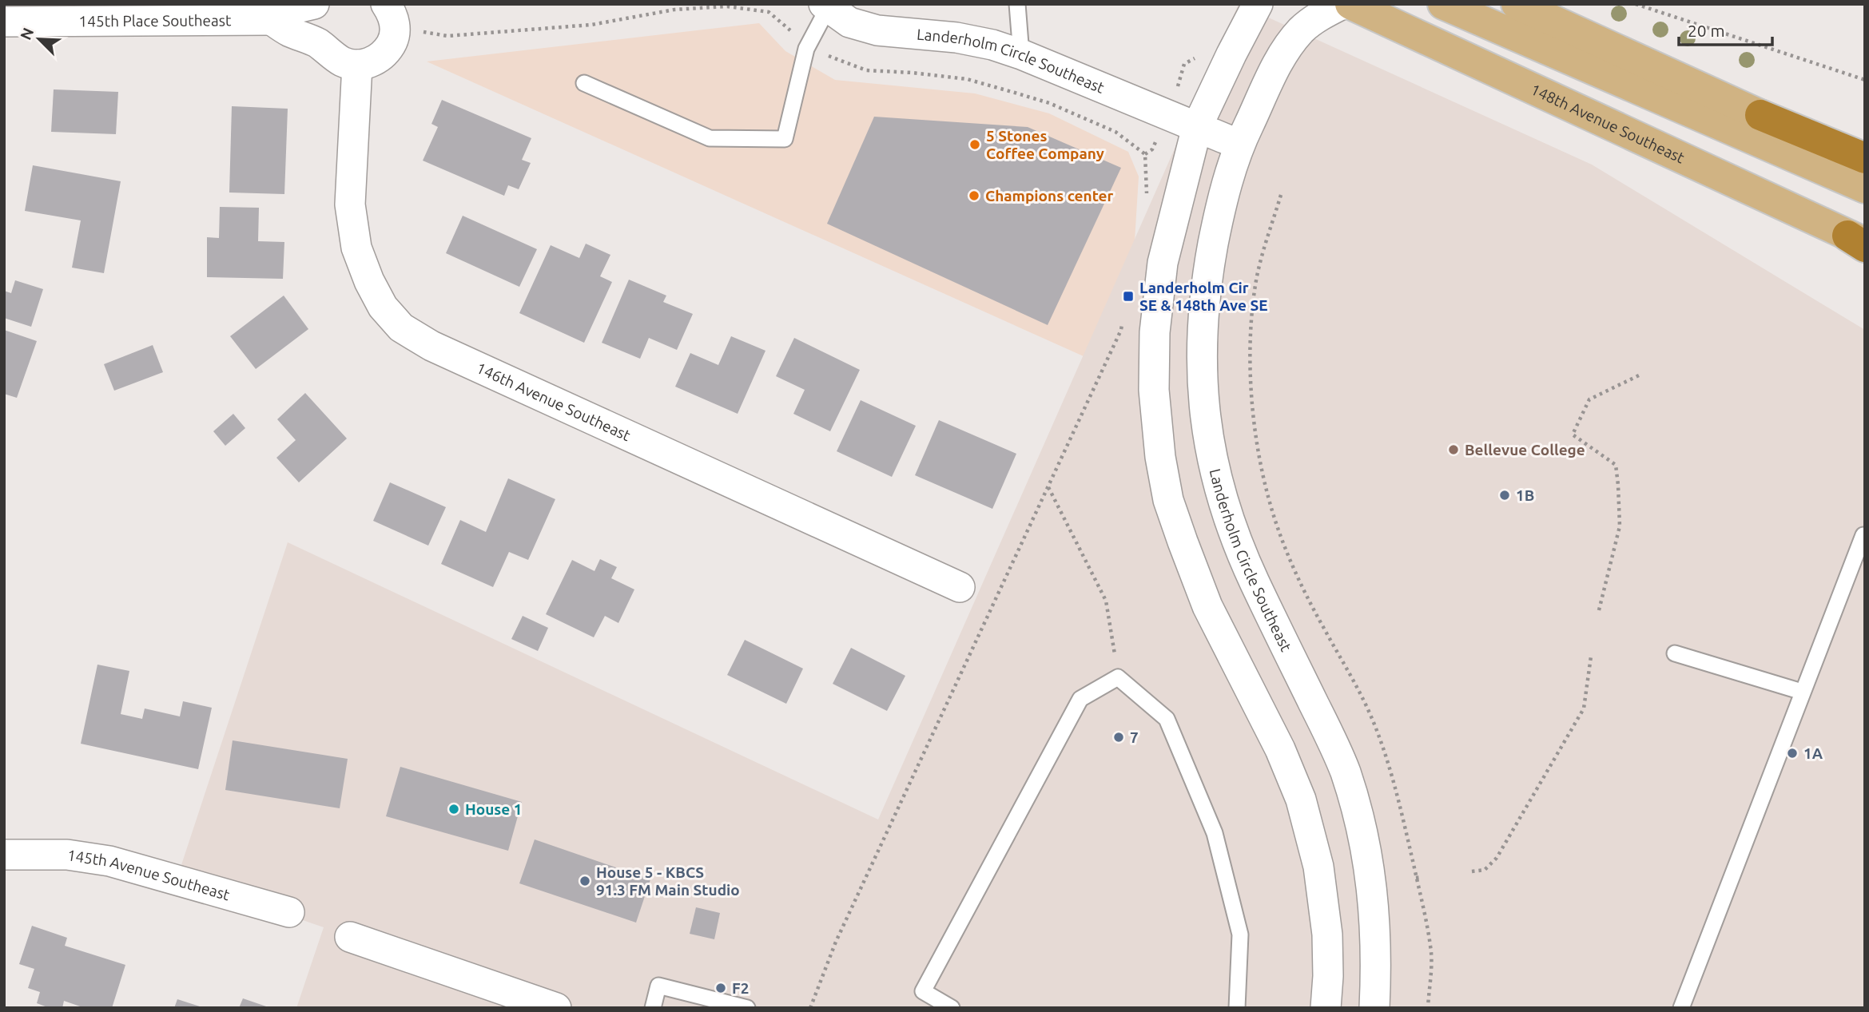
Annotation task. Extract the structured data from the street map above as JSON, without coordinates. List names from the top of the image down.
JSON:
{
  "streets": {
    "main road": ["148th Avenue Southeast"],
    "street": [
      "145th Place Southeast",
      "Landerholm Circle Southeast",
      "146th Avenue Southeast",
      "145th Avenue Southeast"
    ]
  },
  "places": {
    "other": [
      "5 Stones Coffee Company",
      "Champions center",
      "Bellevue College",
      "1B",
      "7",
      "1A",
      "House 1",
      "House 5 - KBCS 91.3 FM Main Studio",
      "F2"
    ],
    "transit": ["Landerholm Cir SE & 148th Ave SE"]
  },
  "scale_bar": "20 m",
  "north": "top left"
}
